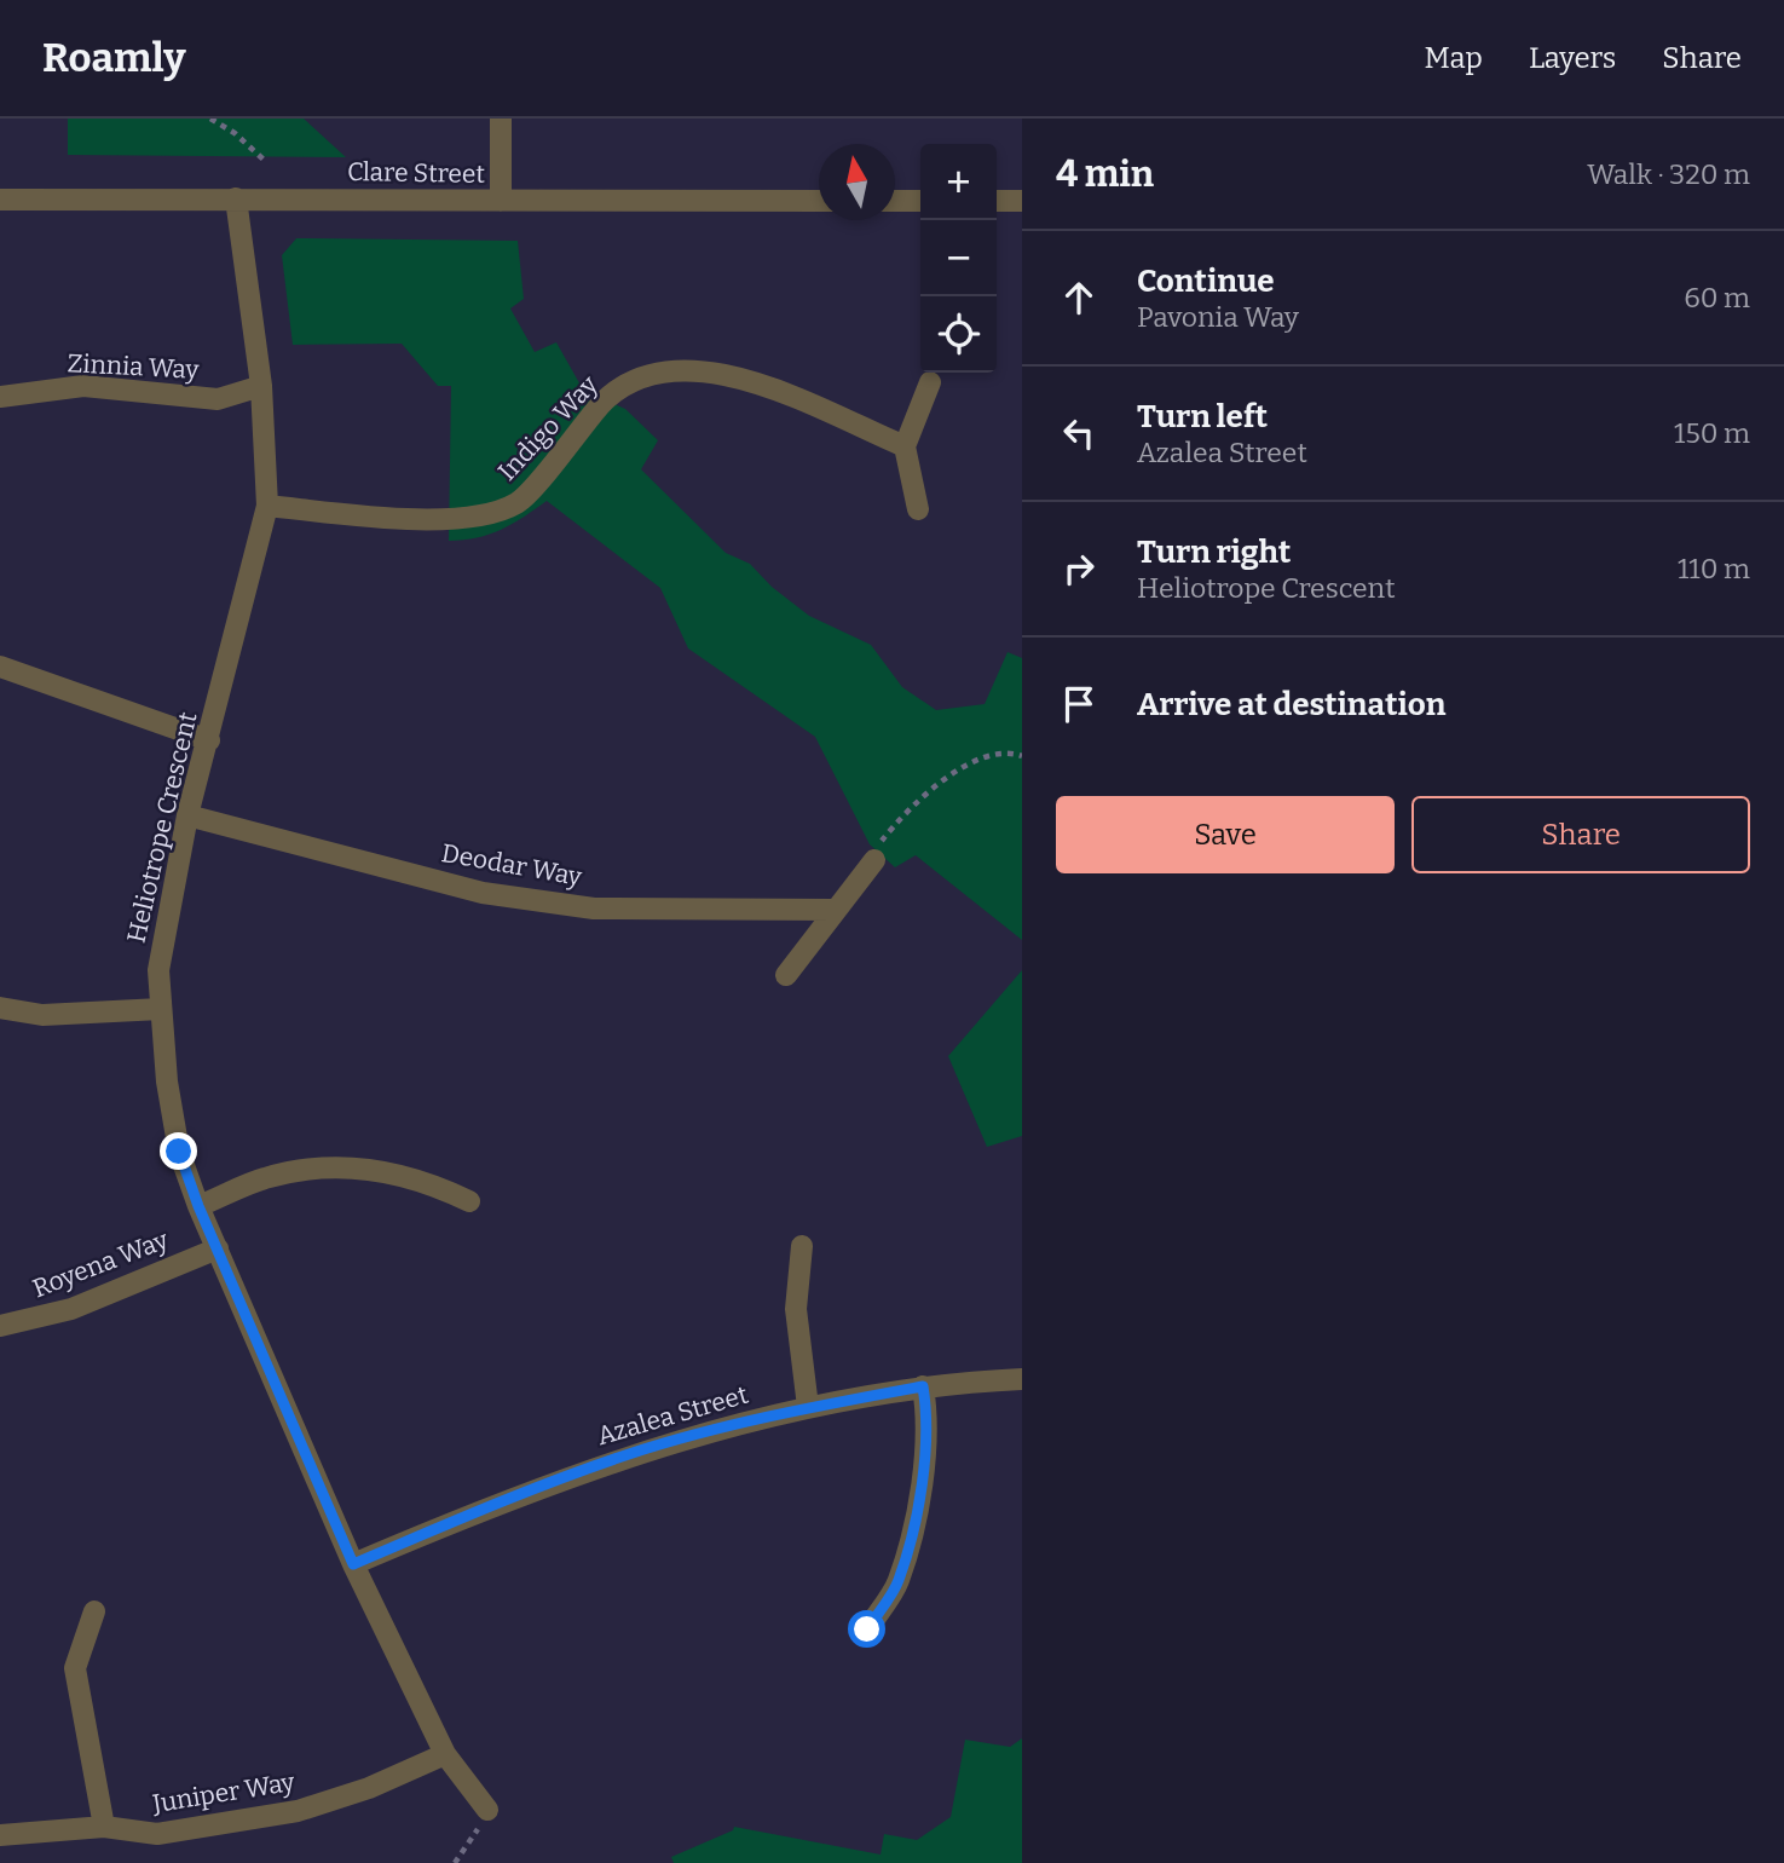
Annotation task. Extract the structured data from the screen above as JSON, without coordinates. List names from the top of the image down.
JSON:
{
  "streets": {
    "street": [
      "Clare Street",
      "Zinnia Way",
      "Indigo Way",
      "Heliotrope Crescent",
      "Deodar Way",
      "Royena Way",
      "Azalea Street",
      "Juniper Way"
    ]
  },
  "crossings": [
    ["Clare Street", "Heliotrope Crescent"],
    ["Zinnia Way", "Heliotrope Crescent"],
    ["Indigo Way", "Heliotrope Crescent"],
    ["Heliotrope Crescent", "Deodar Way"],
    ["Heliotrope Crescent", "Royena Way"],
    ["Heliotrope Crescent", "Azalea Street"],
    ["Heliotrope Crescent", "Juniper Way"]
  ],
  "north": "top",
  "page": {
    "header": "Roamly",
    "nav": ["Map", "Layers", "Share"],
    "heading": ["4 min", "Walk · 320 m"],
    "map_buttons": ["+", "−"],
    "list": [
      ["Continue", "Pavonia Way", "60 m"],
      ["Turn left", "Azalea Street", "150 m"],
      ["Turn right", "Heliotrope Crescent", "110 m"],
      "Arrive at destination"
    ],
    "buttons": ["Save", "Share"]
  }
}
